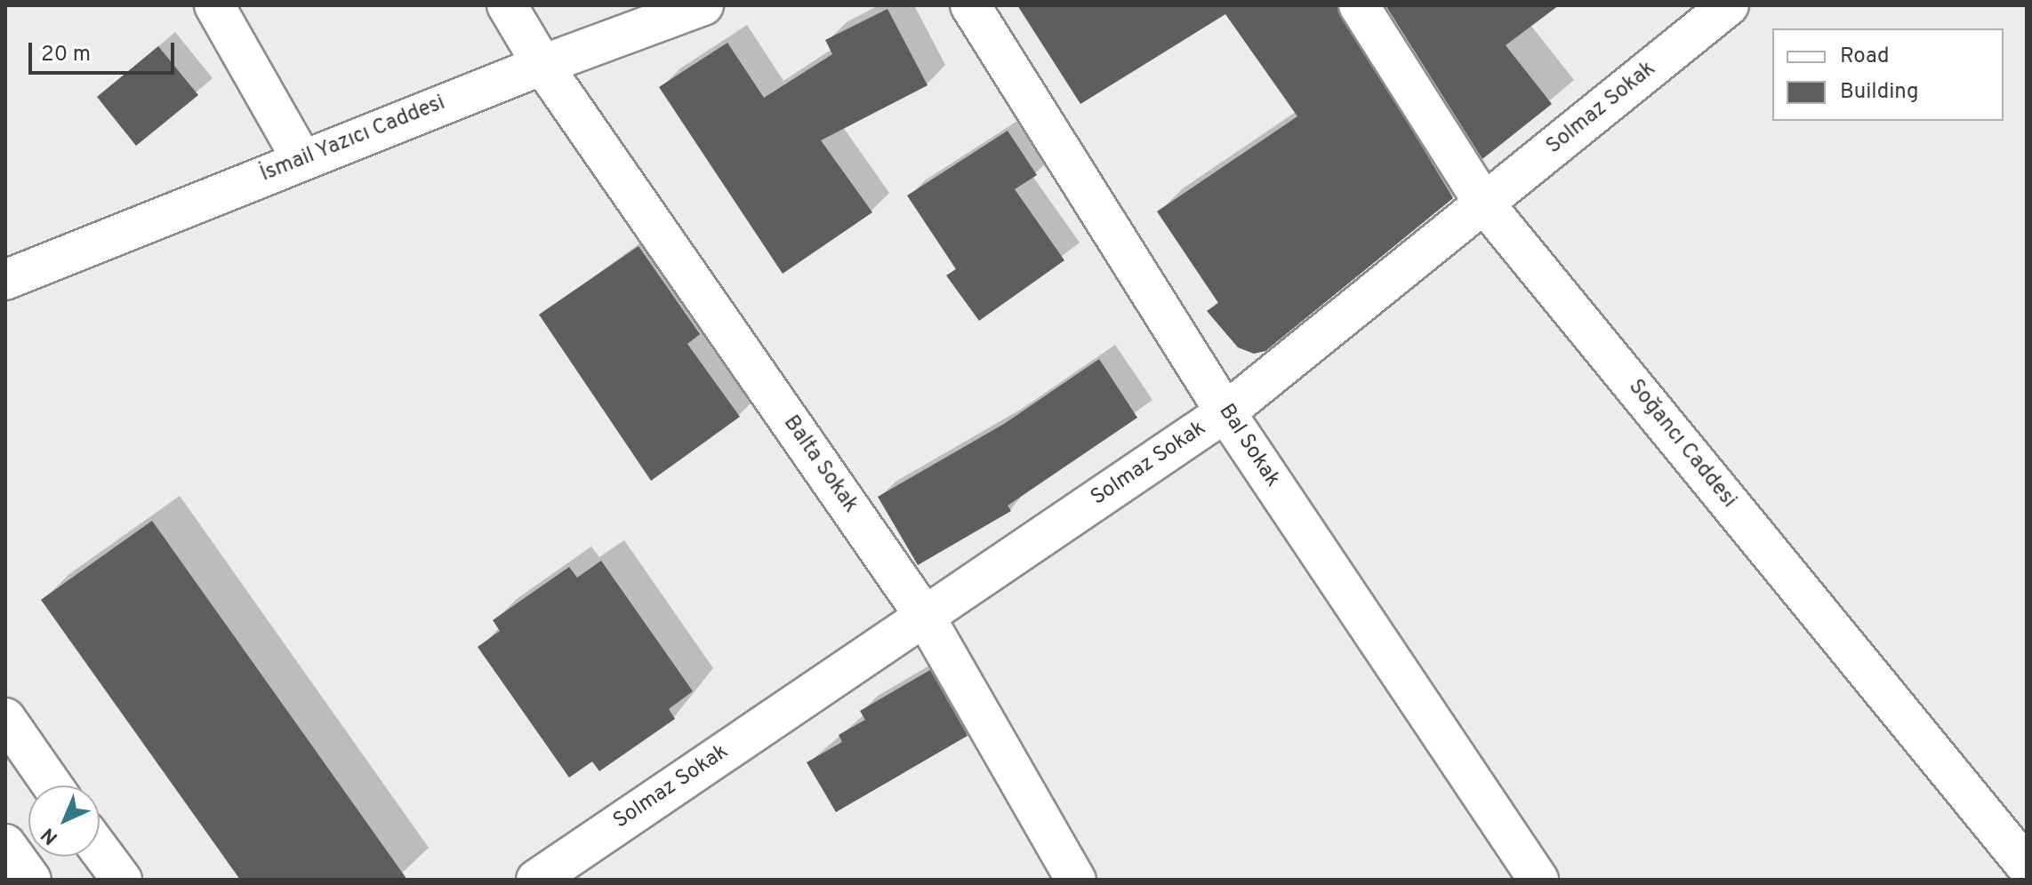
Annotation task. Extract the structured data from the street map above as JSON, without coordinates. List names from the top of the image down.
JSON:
{
  "streets": {
    "street": [
      "Solmaz Sokak",
      "İsmail Yazıcı Caddesi",
      "Soğancı Caddesi",
      "Bal Sokak",
      "Balta Sokak"
    ]
  },
  "crossings": [
    ["Solmaz Sokak", "Soğancı Caddesi"],
    ["Solmaz Sokak", "Bal Sokak"],
    ["Solmaz Sokak", "Balta Sokak"],
    ["İsmail Yazıcı Caddesi", "Balta Sokak"]
  ],
  "legend": ["Road", "Building"],
  "scale_bar": "20 m",
  "north": "bottom left"
}
